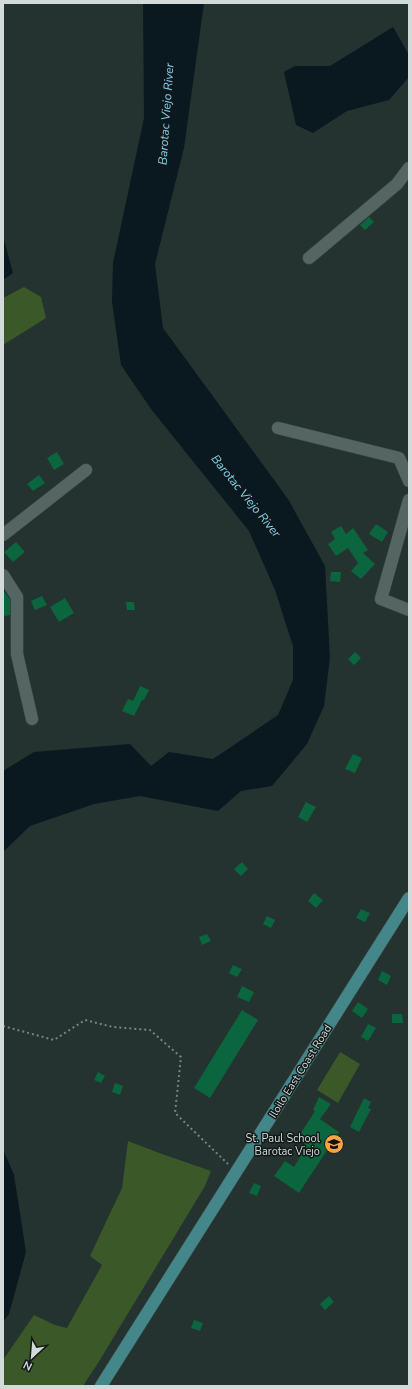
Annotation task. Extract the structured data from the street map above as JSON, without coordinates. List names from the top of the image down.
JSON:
{
  "streets": {
    "main road": ["Iloilo East Coast Road"]
  },
  "water": ["Barotac Viejo River"],
  "places": {
    "school or university": ["St. Paul School Barotac Viejo"]
  },
  "north": "bottom left"
}
